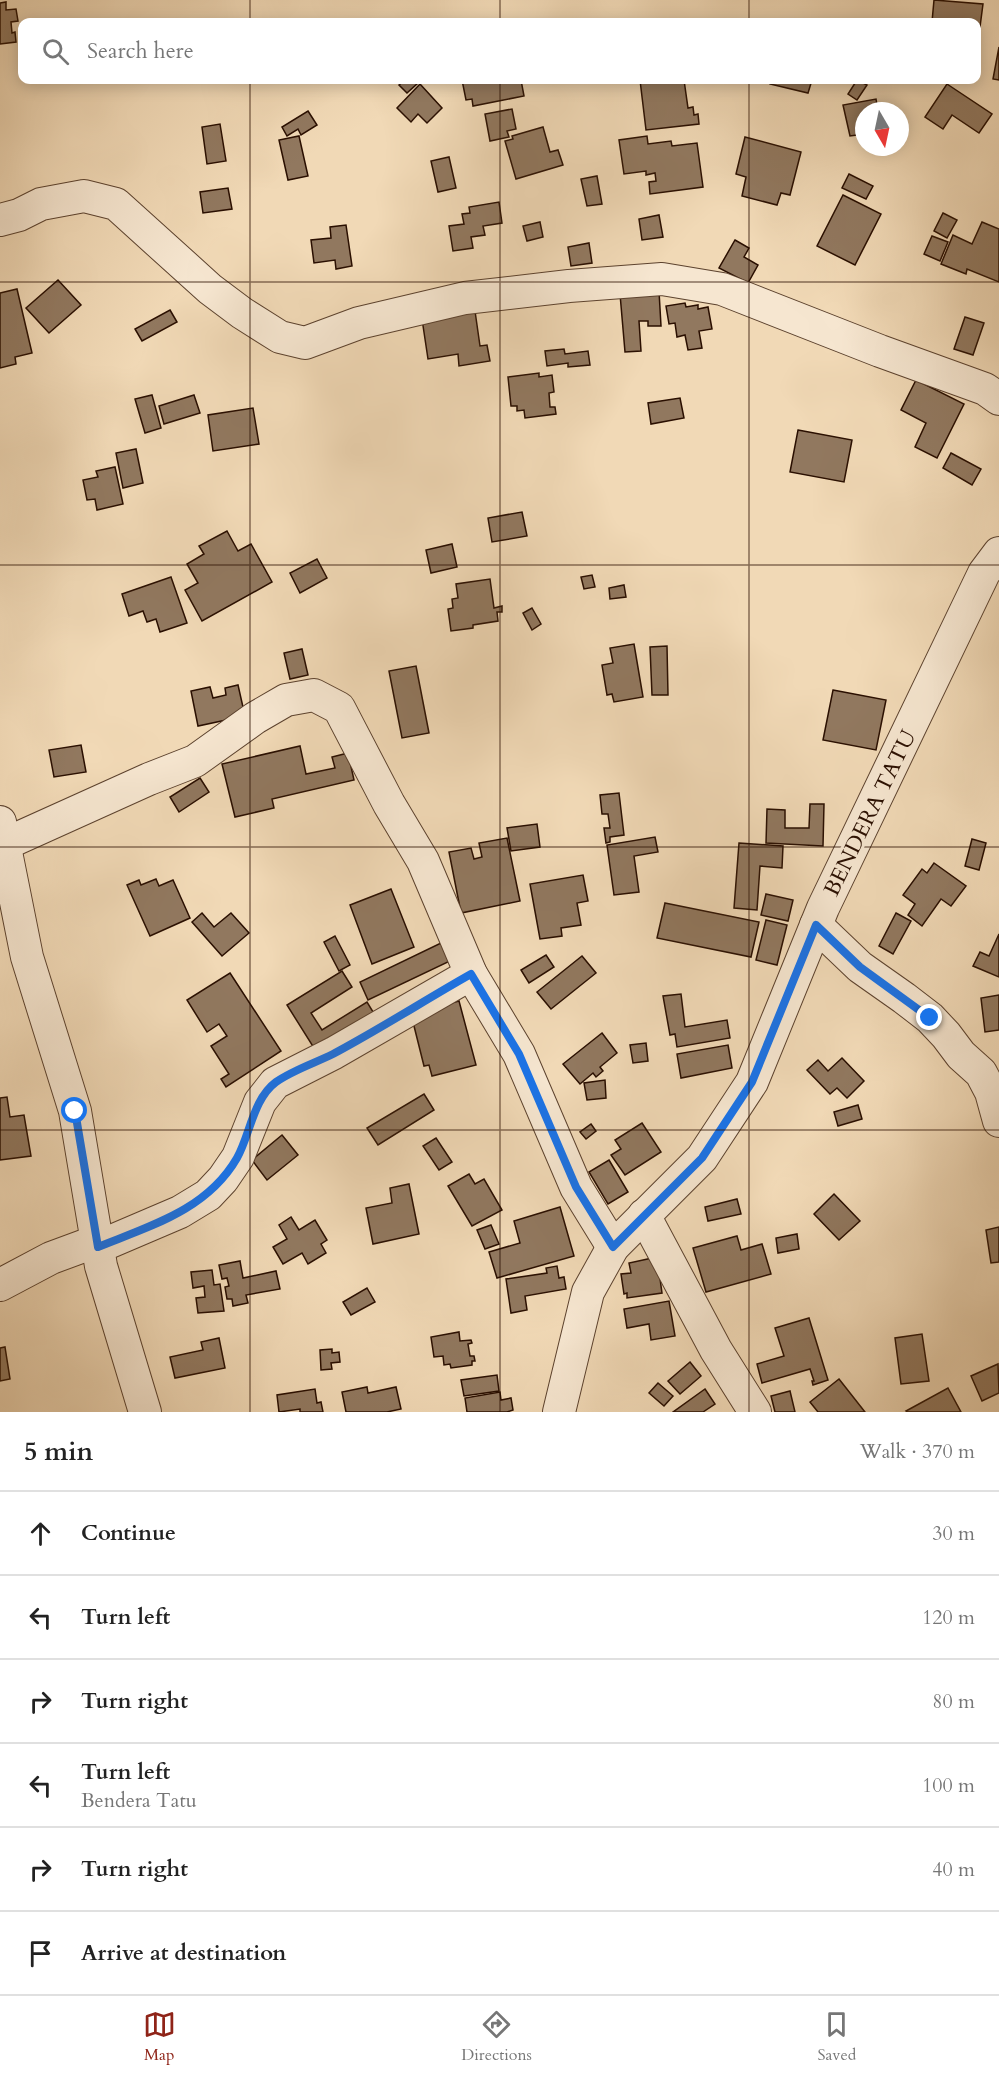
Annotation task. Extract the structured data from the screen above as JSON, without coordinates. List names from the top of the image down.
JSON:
{
  "streets": {
    "street": ["BENDERA TATU"]
  },
  "north": "bottom",
  "page": {
    "search": "Search here",
    "heading": ["5 min", "Walk · 370 m"],
    "list": [
      ["Continue", "30 m"],
      ["Turn left", "120 m"],
      ["Turn right", "80 m"],
      ["Turn left", "Bendera Tatu", "100 m"],
      ["Turn right", "40 m"],
      "Arrive at destination"
    ],
    "nav": ["Map", "Directions", "Saved"]
  }
}
